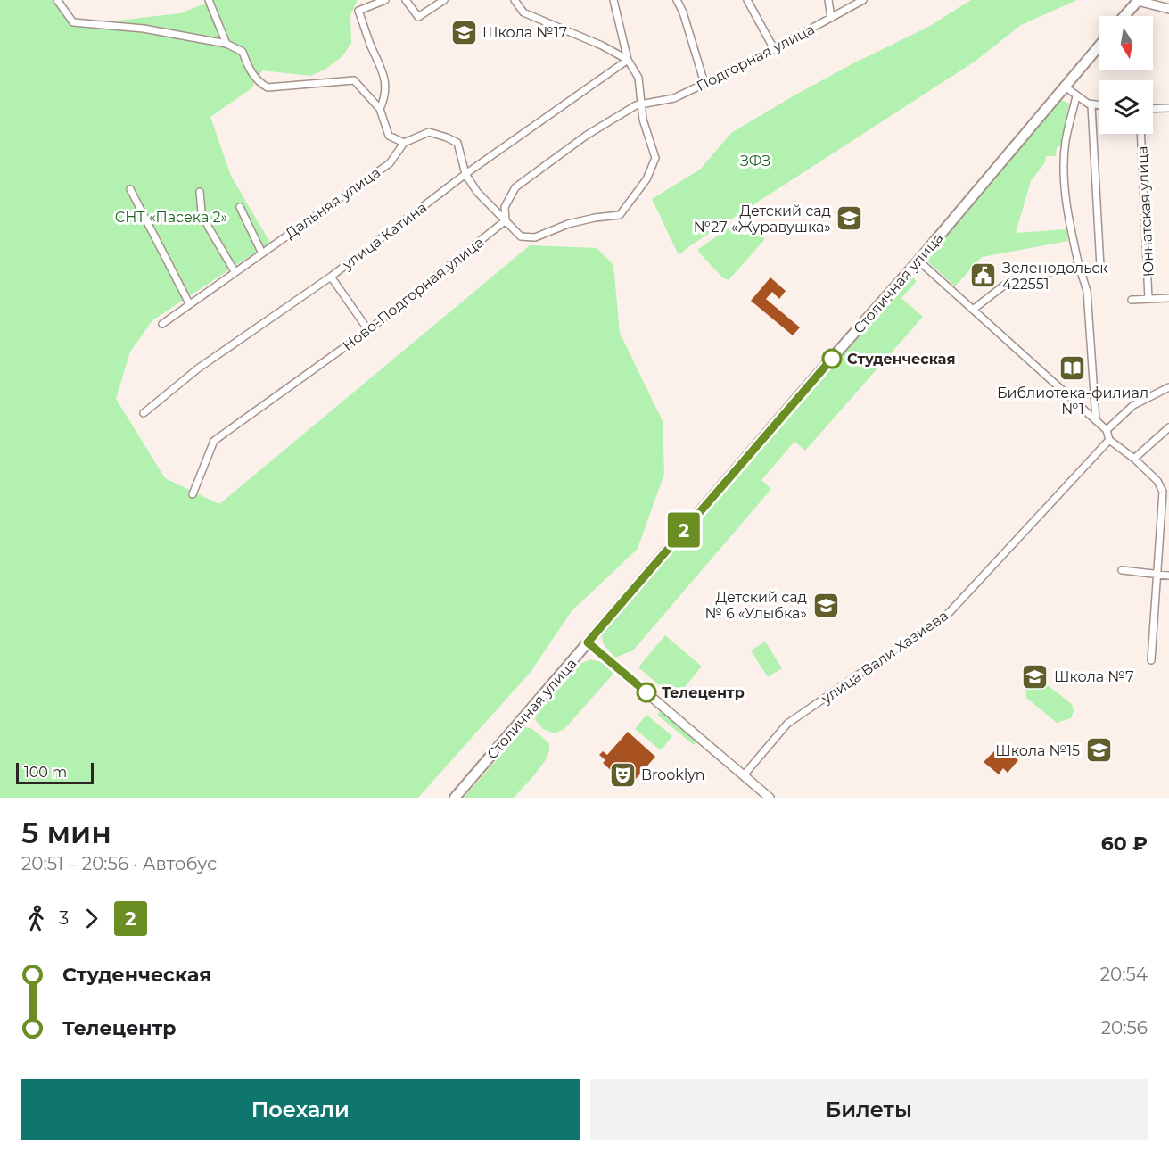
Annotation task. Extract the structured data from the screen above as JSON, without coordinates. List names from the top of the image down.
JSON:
{
  "streets": {
    "main road": ["Столичная улица"],
    "street": [
      "Подгорная улица",
      "Дальняя улица",
      "Юннатская улица",
      "улица Катина",
      "Ново-Подгорная улица",
      "улица Вали Хазиева"
    ]
  },
  "parks": ["ЗФЗ", "СНТ «Пасека 2»"],
  "places": {
    "school or university": [
      "Школа №17",
      "Детский сад №27 «Журавушка»",
      "Детский сад № 6 «Улыбка»",
      "Школа №7",
      "Школа №15"
    ],
    "public building": ["Зеленодольск 422551"],
    "other": ["Студенческая", "Телецентр"],
    "library": ["Библиотека-филиал №1"],
    "theatre": ["Brooklyn"]
  },
  "lines": ["bus line 2"],
  "scale_bar": "100 m",
  "north": "bottom",
  "page": {
    "on_map": "2",
    "scale": "100 m",
    "heading": ["5 мин", "20:51 – 20:56 · Автобус", "60 ₽"],
    "legs": ["3", "2"],
    "list": [
      {
        "name": "Студенческая",
        "value": "20:54"
      },
      {
        "name": "Телецентр",
        "value": "20:56"
      }
    ],
    "buttons": ["Поехали", "Билеты"]
  }
}
